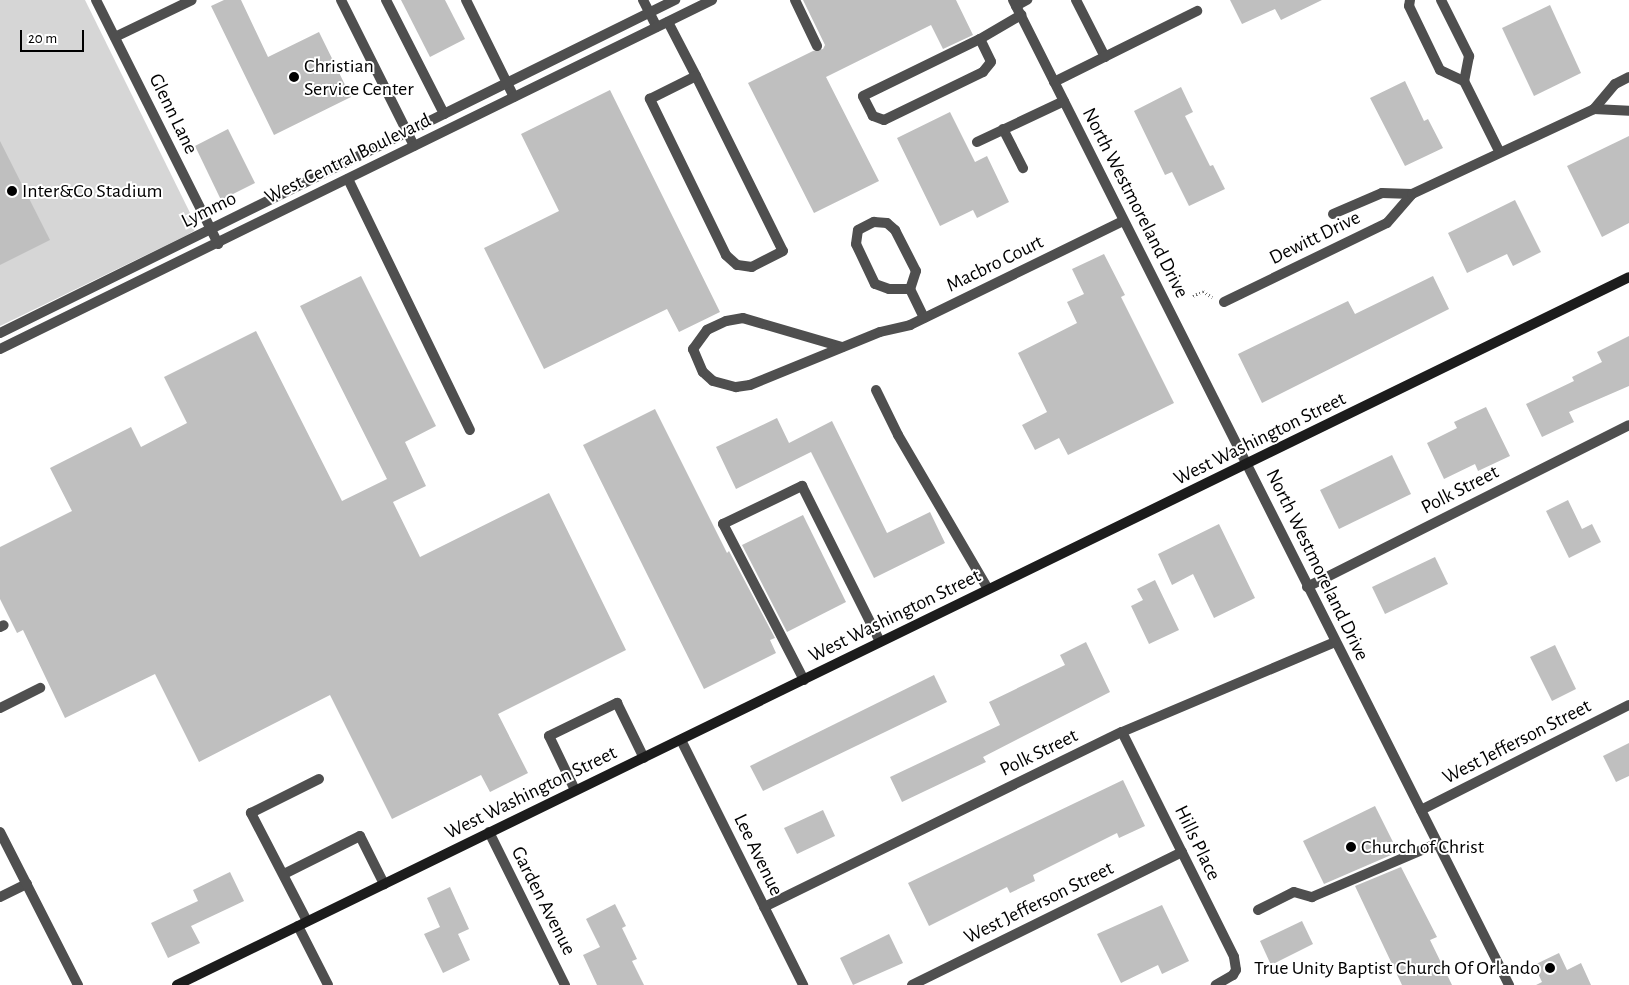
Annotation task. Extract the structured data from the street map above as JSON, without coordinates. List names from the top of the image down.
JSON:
{
  "streets": {
    "main road": ["West Washington Street"],
    "street": [
      "Glenn Lane",
      "West Central Boulevard",
      "North Westmoreland Drive",
      "Lymmo",
      "Dewitt Drive",
      "Macbro Court",
      "Polk Street",
      "West Jefferson Street",
      "Hills Place",
      "Lee Avenue",
      "Garden Avenue"
    ]
  },
  "crossings": [
    ["Glenn Lane", "West Central Boulevard"],
    ["Glenn Lane", "Lymmo"],
    ["North Westmoreland Drive", "Macbro Court"],
    ["North Westmoreland Drive", "West Washington Street"],
    ["North Westmoreland Drive", "Polk Street"],
    ["North Westmoreland Drive", "West Jefferson Street"],
    ["West Washington Street", "Lee Avenue"],
    ["West Washington Street", "Garden Avenue"],
    ["Polk Street", "Hills Place"],
    ["Polk Street", "Lee Avenue"],
    ["West Jefferson Street", "Hills Place"]
  ],
  "places": [
    "Christian Service Center",
    "Inter&Co Stadium",
    "Church of Christ",
    "True Unity Baptist Church Of Orlando"
  ],
  "scale_bar": "20 m"
}
